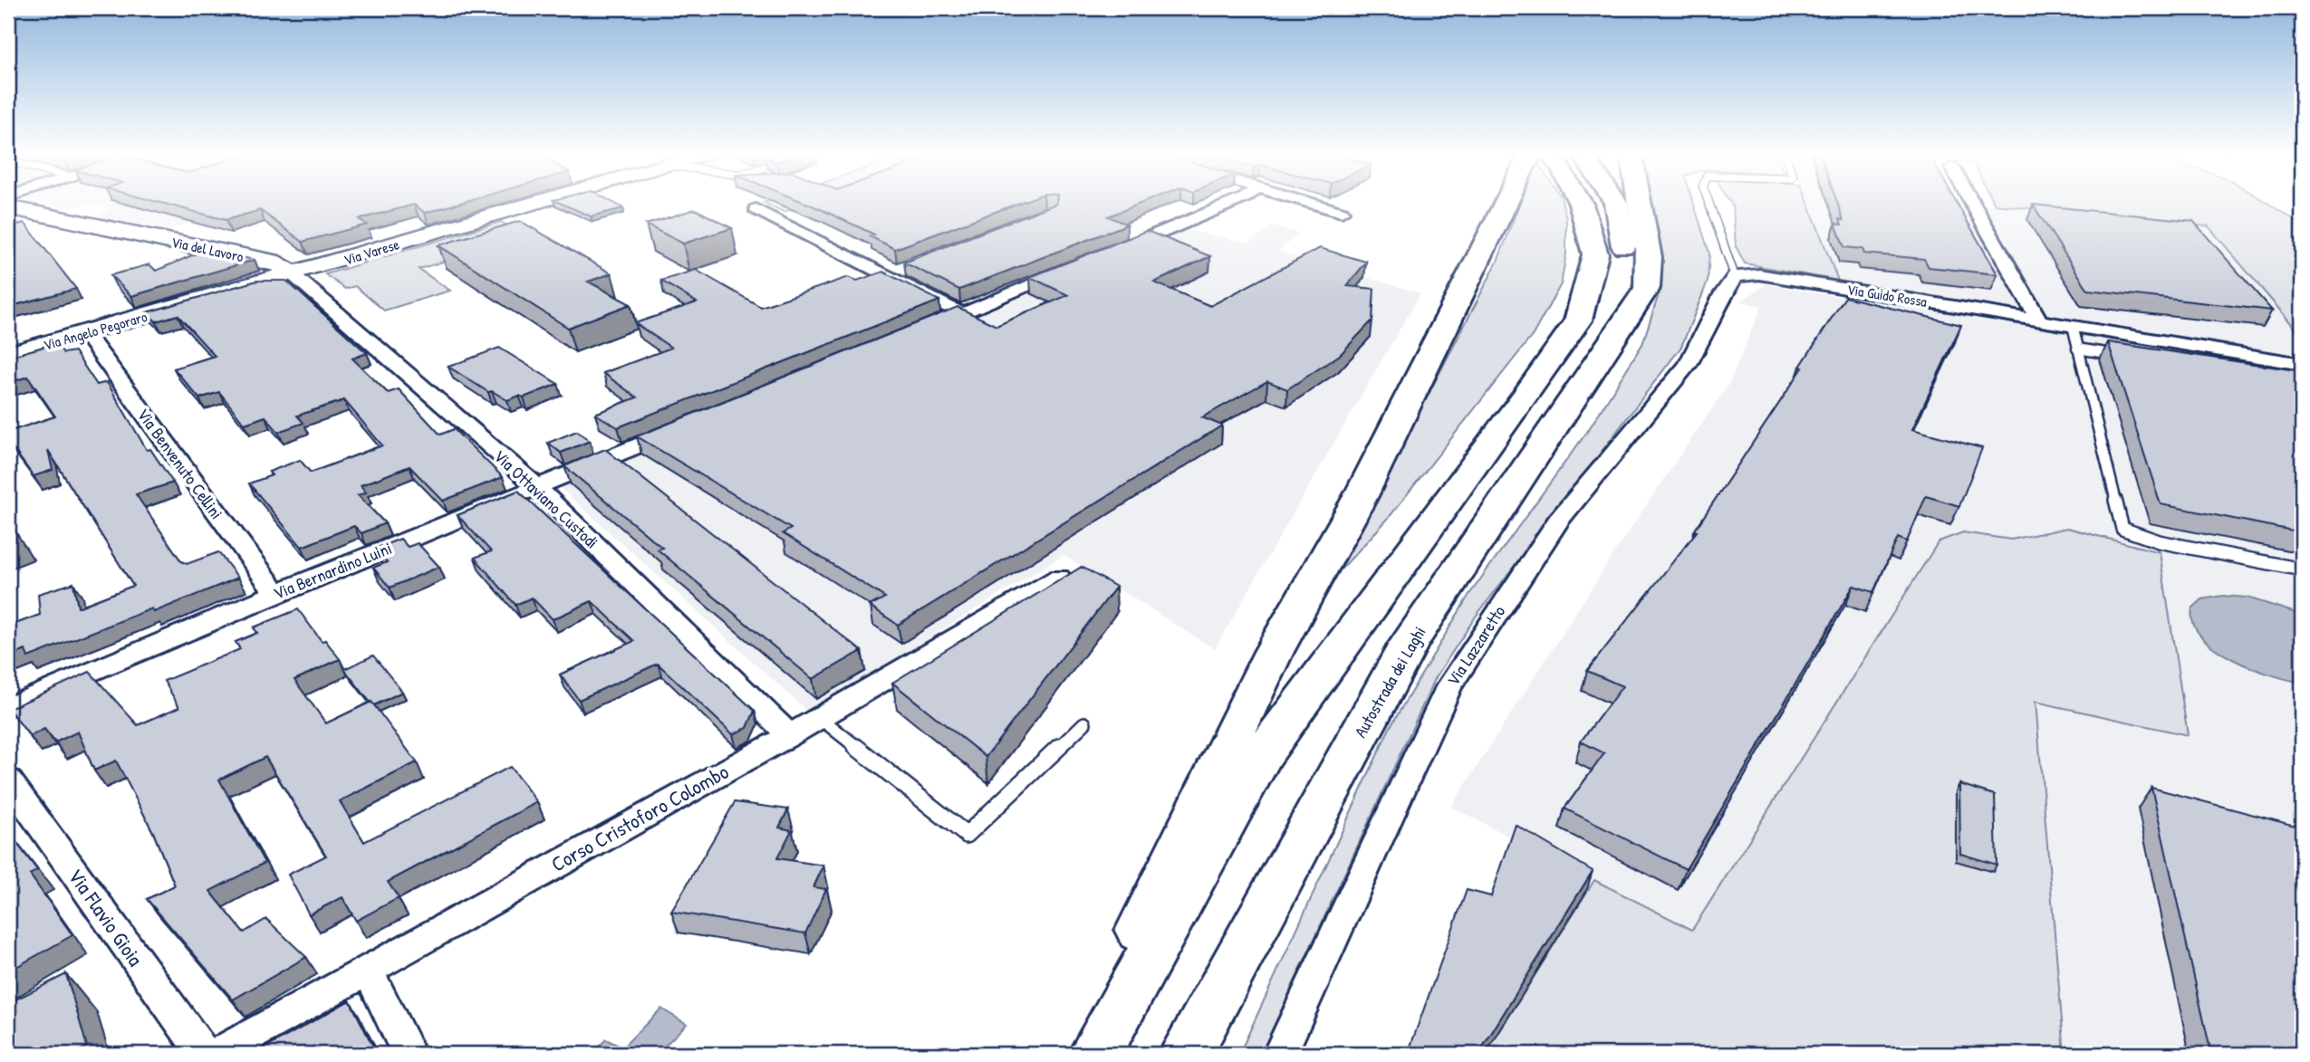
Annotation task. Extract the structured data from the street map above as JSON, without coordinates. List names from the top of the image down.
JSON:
{
  "streets": {
    "highway": ["Autostrada dei Laghi"],
    "main road": ["Via del Lavoro", "Via Varese", "Via Angelo Pegoraro"],
    "street": [
      "Via Guido Rossa",
      "Via Benvenuto Cellini",
      "Via Ottaviano Custodi",
      "Via Bernardino Luini",
      "Via Lazzaretto",
      "Corso Cristoforo Colombo",
      "Via Flavio Gioia"
    ]
  },
  "crossings": [
    ["Via del Lavoro", "Via Varese"],
    ["Via del Lavoro", "Via Angelo Pegoraro"],
    ["Via del Lavoro", "Via Ottaviano Custodi"],
    ["Via Varese", "Via Angelo Pegoraro"],
    ["Via Varese", "Via Ottaviano Custodi"],
    ["Via Guido Rossa", "Via Lazzaretto"],
    ["Via Angelo Pegoraro", "Via Benvenuto Cellini"],
    ["Via Angelo Pegoraro", "Via Ottaviano Custodi"],
    ["Via Benvenuto Cellini", "Via Bernardino Luini"],
    ["Via Ottaviano Custodi", "Via Bernardino Luini"],
    ["Via Ottaviano Custodi", "Corso Cristoforo Colombo"]
  ]
}
